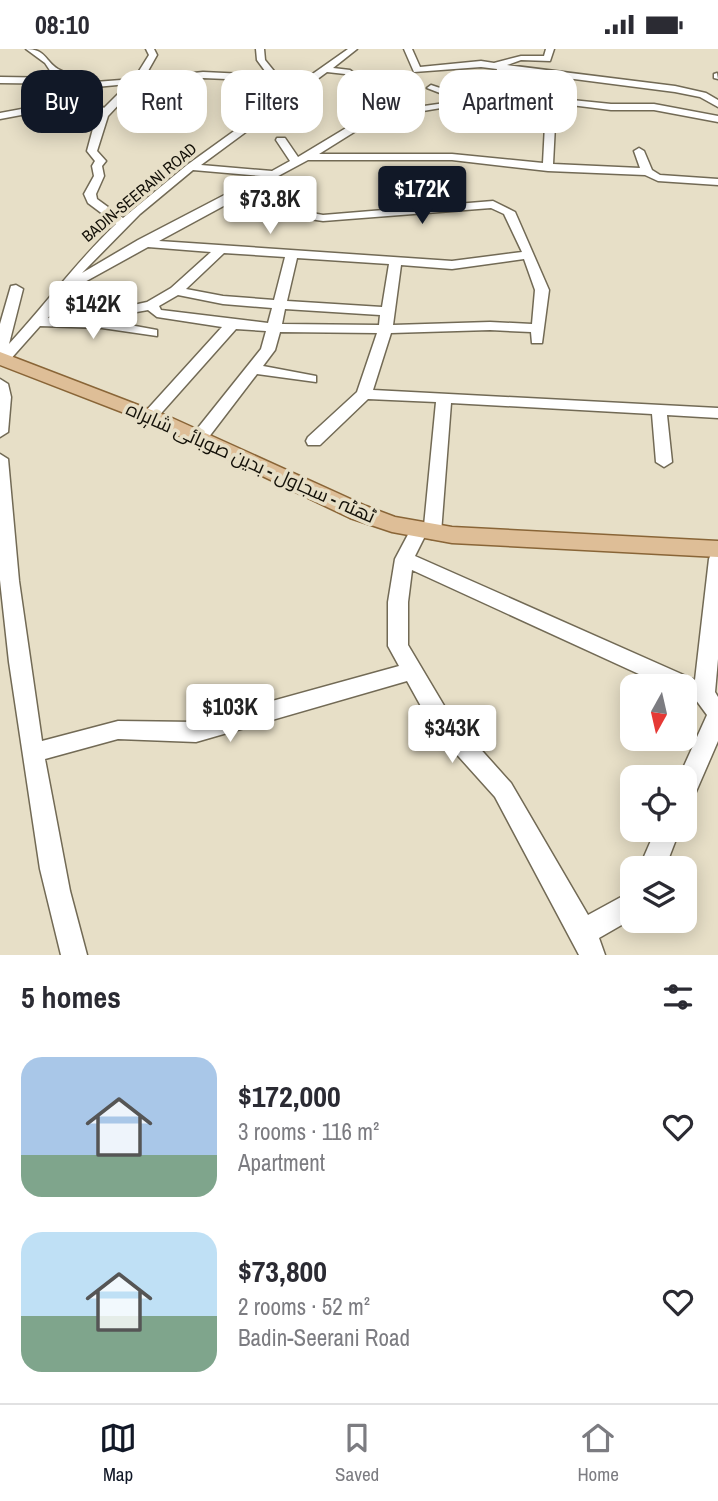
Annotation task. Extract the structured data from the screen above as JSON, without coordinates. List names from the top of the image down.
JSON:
{
  "streets": {
    "main road": ["ٹھٹہ - سجاول - بدین صوبائی شاہراہ"],
    "street": ["BADIN-SEERANI ROAD"]
  },
  "crossings": [
    ["BADIN-SEERANI ROAD", "ٹھٹہ - سجاول - بدین صوبائی شاہراہ"]
  ],
  "north": "bottom",
  "page": {
    "status": "08:10",
    "chip": [
      "Buy",
      "Rent",
      "Filters",
      "New",
      "Apartment"
    ],
    "price": [
      "$172K",
      "$73.8K",
      "$142K",
      "$103K",
      "$343K"
    ],
    "heading": "5 homes",
    "list": [
      {
        "name": "$172,000",
        "note": "3 rooms · 116 m² · Apartment"
      },
      {
        "name": "$73,800",
        "note": "2 rooms · 52 m² · Badin-Seerani Road"
      }
    ],
    "tabs": ["Map", "Saved", "Home"]
  }
}
